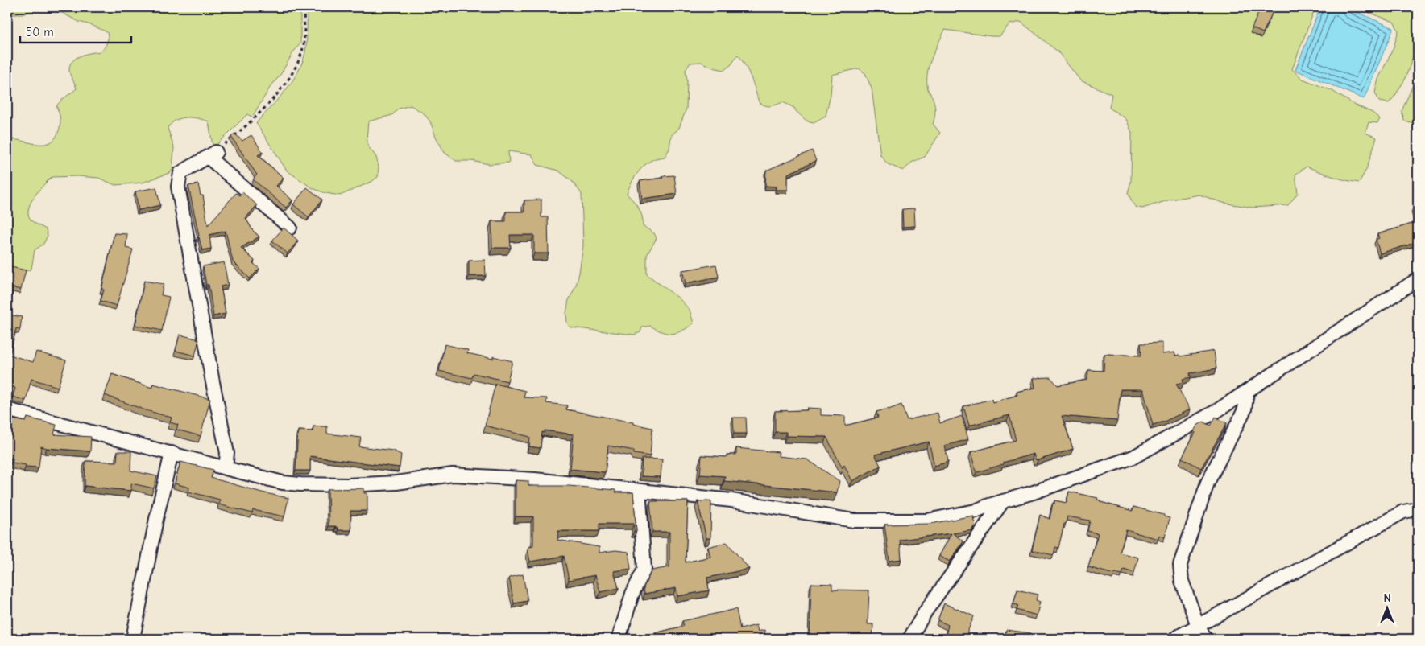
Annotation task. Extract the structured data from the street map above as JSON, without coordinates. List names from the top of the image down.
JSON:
{
  "scale_bar": "50 m",
  "north": "top"
}
